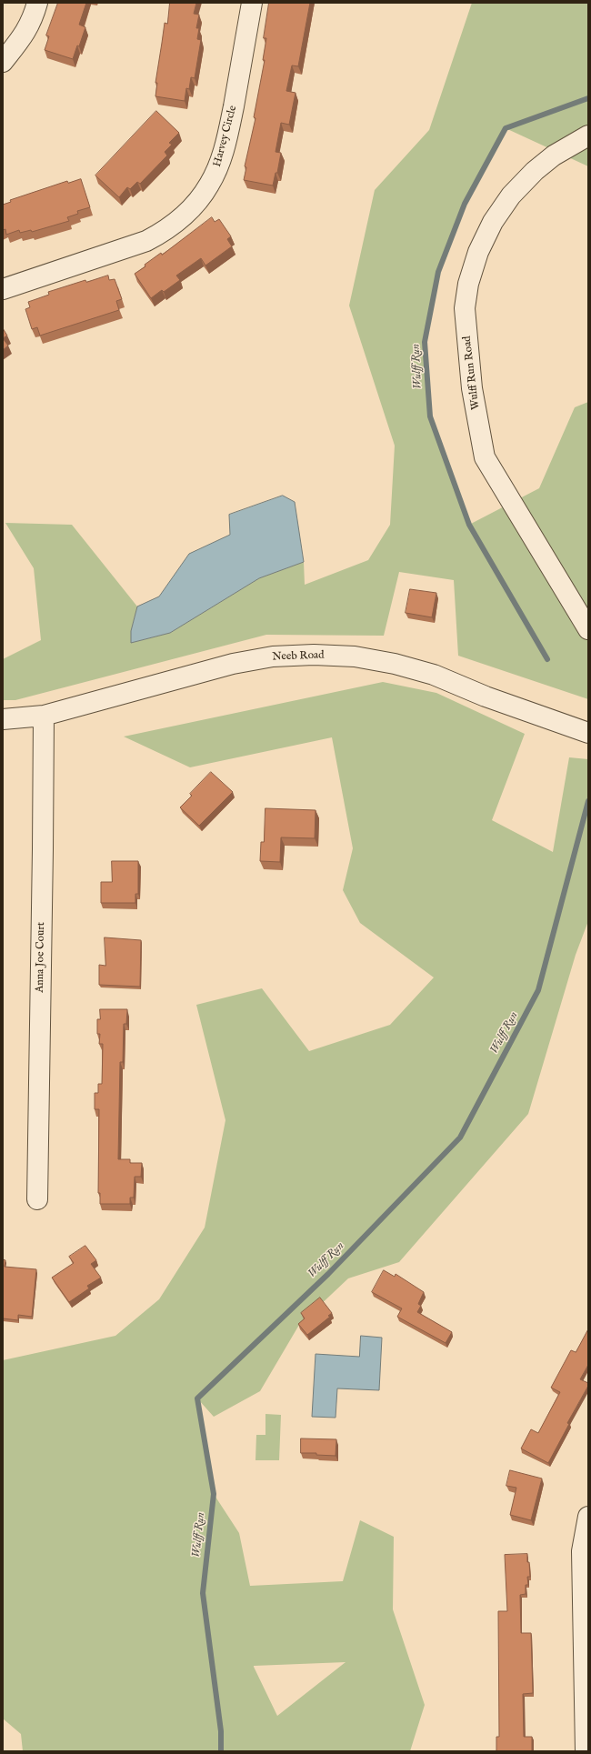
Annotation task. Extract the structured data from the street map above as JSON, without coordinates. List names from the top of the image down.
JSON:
{
  "streets": {
    "street": [
      "Harvey Circle",
      "Wulff Run Road",
      "Neeb Road",
      "Anna Joe Court"
    ]
  },
  "crossings": [
    ["Neeb Road", "Anna Joe Court"]
  ],
  "water": ["Wulff Run"]
}
